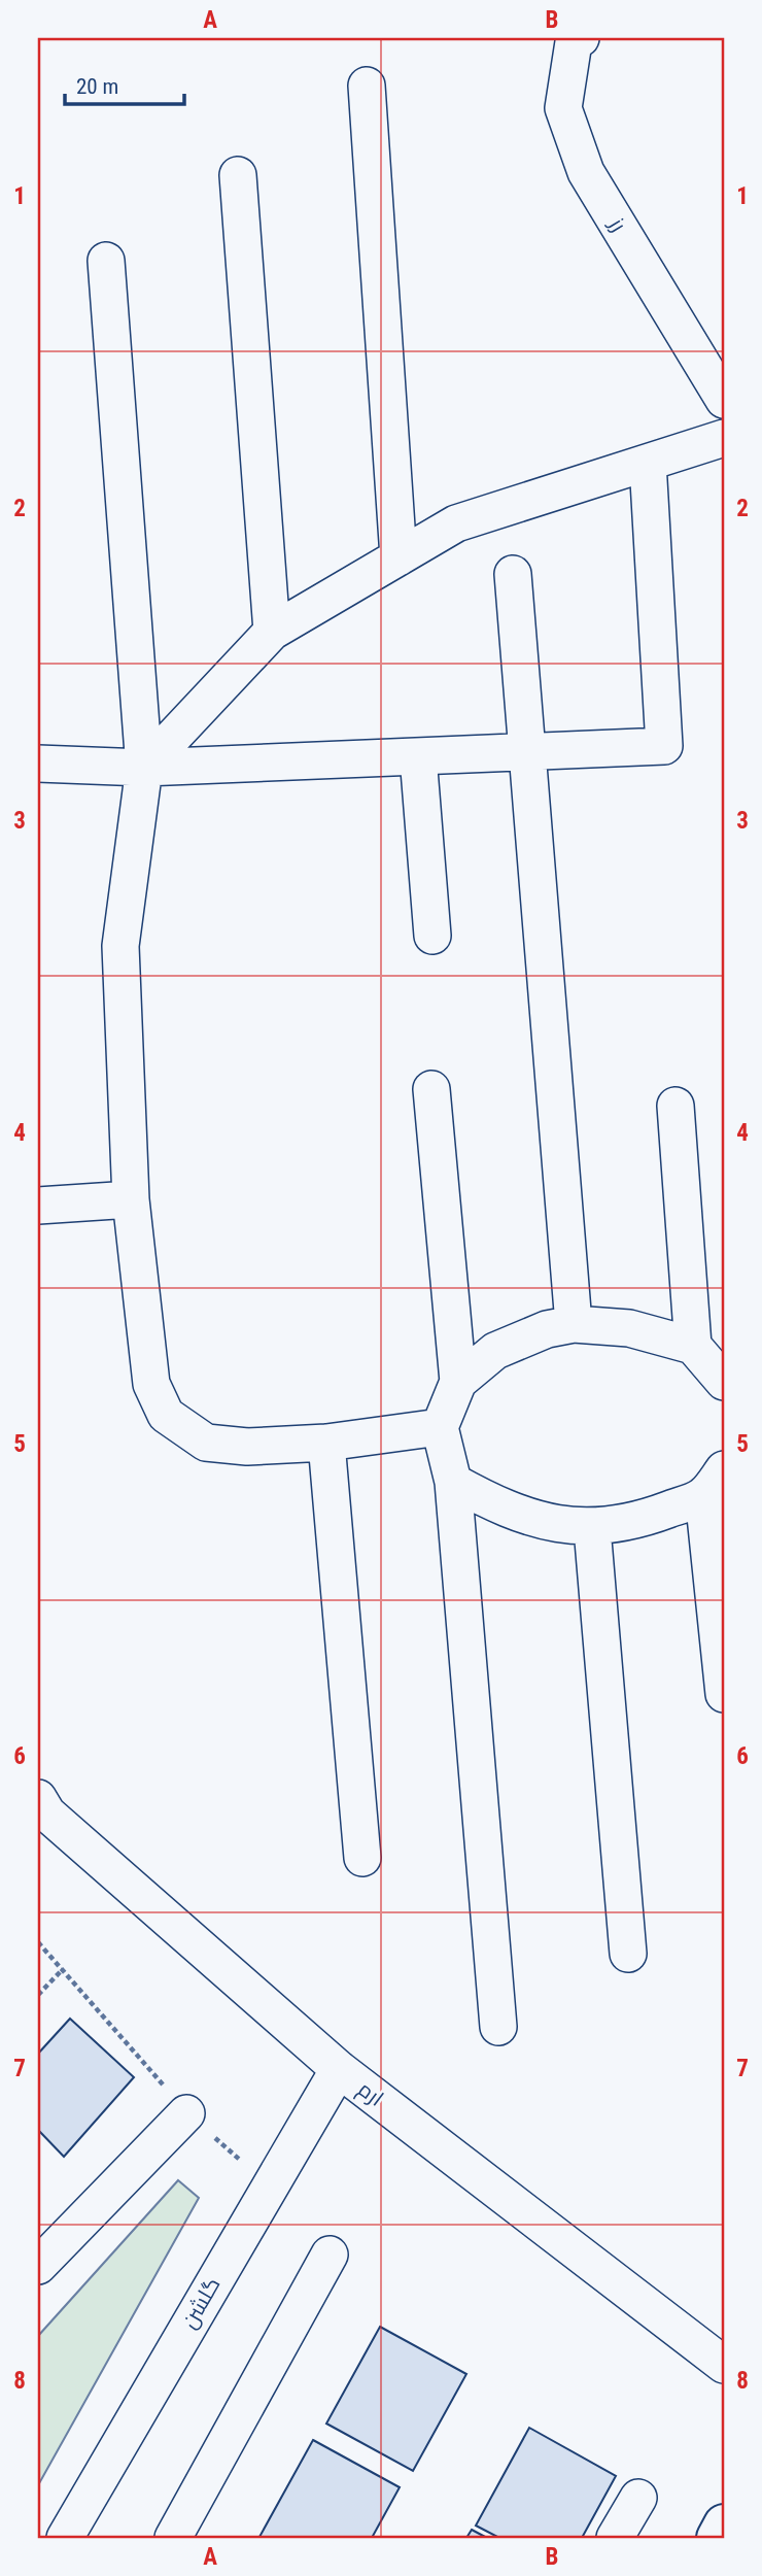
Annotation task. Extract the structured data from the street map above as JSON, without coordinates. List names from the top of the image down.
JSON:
{
  "streets": {
    "street": ["رز", "ارم", "گلشن"]
  },
  "crossings": [
    ["ارم", "گلشن"]
  ],
  "scale_bar": "20 m",
  "grid": {
    "columns": ["A", "B"],
    "rows": [
      "1",
      "2",
      "3",
      "4",
      "5",
      "6",
      "7",
      "8"
    ]
  }
}
